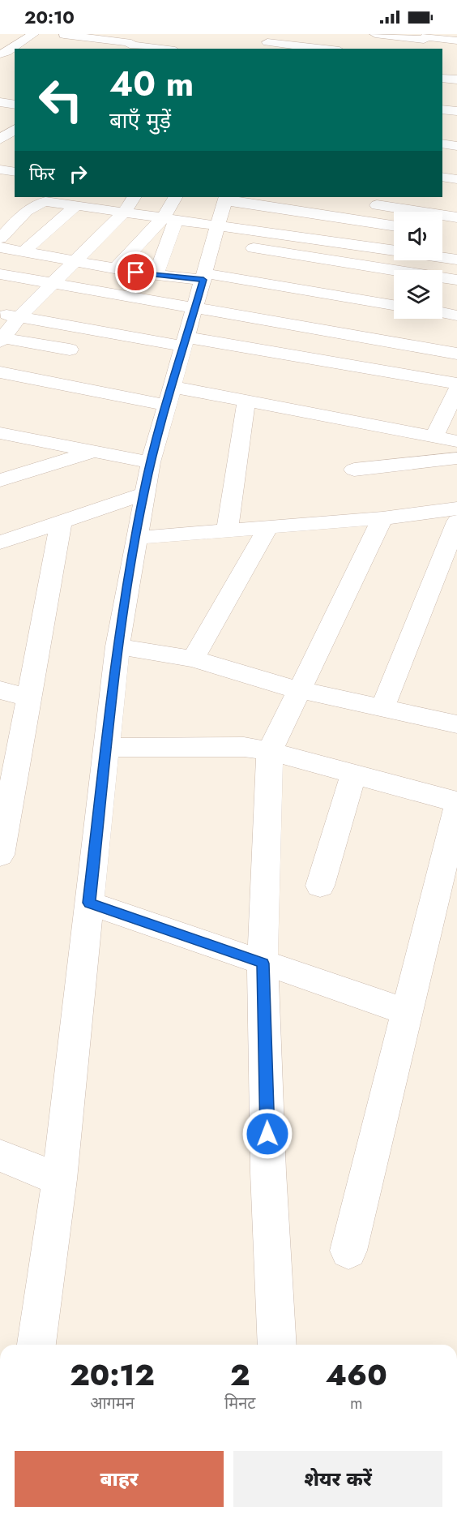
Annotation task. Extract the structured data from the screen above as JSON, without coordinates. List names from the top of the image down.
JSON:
{
  "page": {
    "status": "20:10",
    "turn": ["40 m", "बाएँ मुड़ें"],
    "then": "फिर",
    "eta": [
      "20:12",
      "आगमन",
      "2",
      "मिनट",
      "460",
      "m"
    ],
    "buttons": ["बाहर", "शेयर करें"]
  }
}
